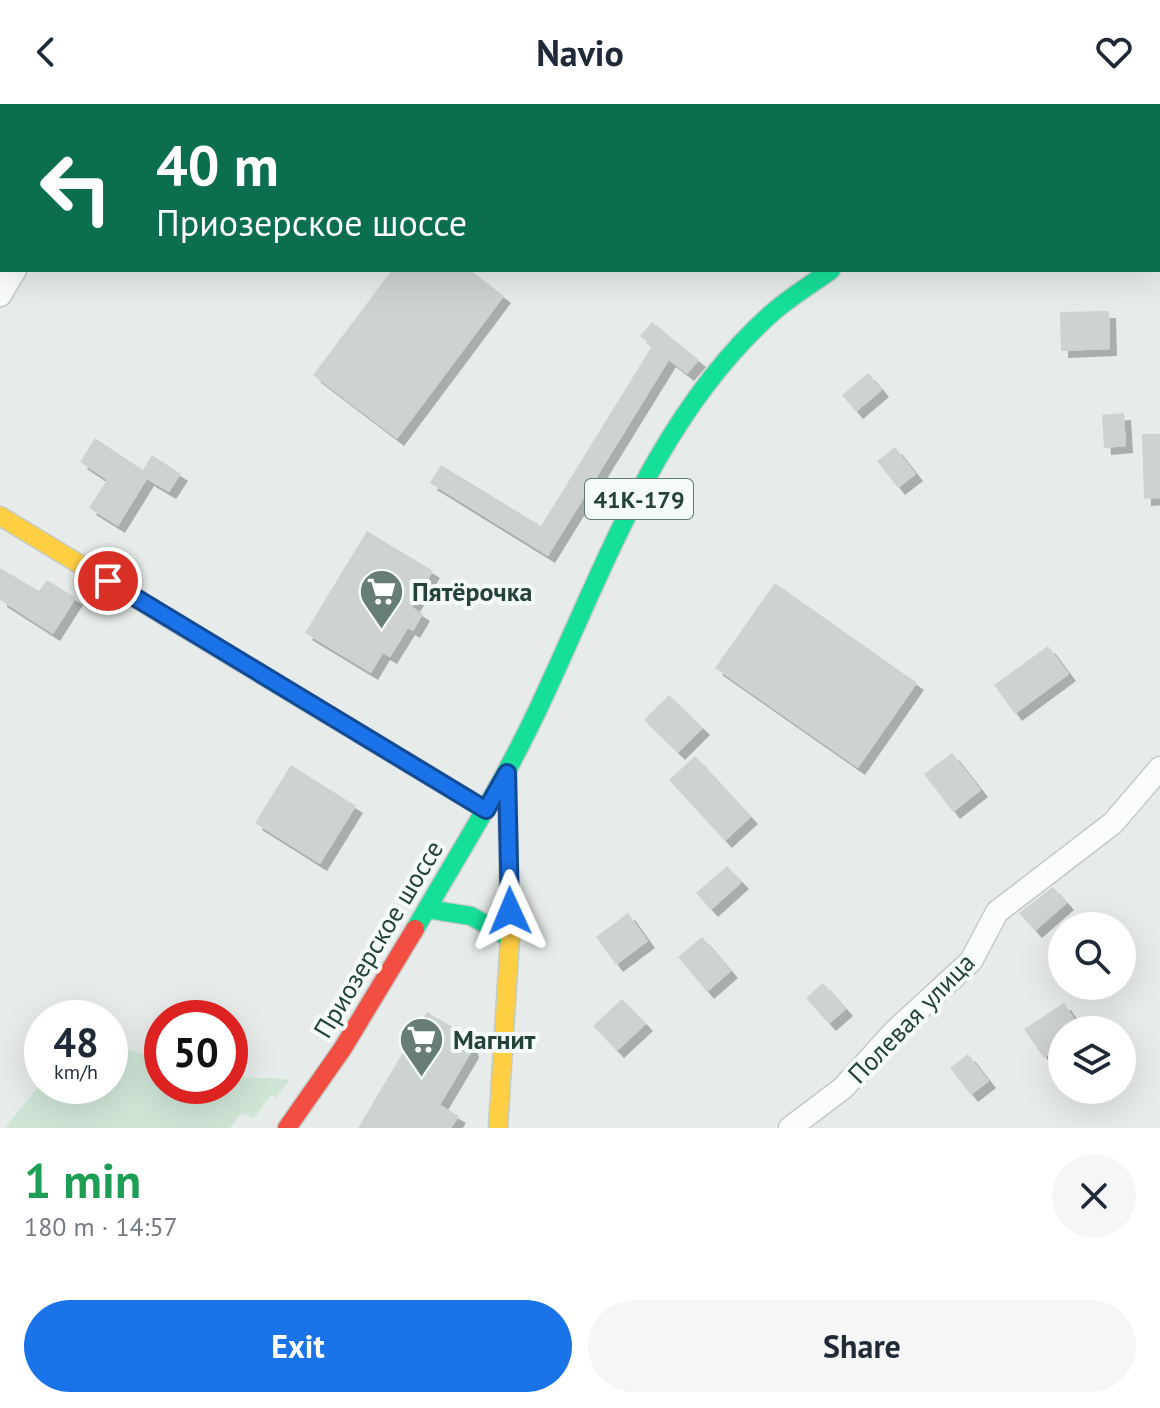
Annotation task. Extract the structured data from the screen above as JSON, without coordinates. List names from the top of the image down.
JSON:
{
  "streets": {
    "main road": ["41К-179", "Приозерское шоссе"],
    "street": ["Полевая улица"]
  },
  "crossings": [
    ["41К-179", "Приозерское шоссе"]
  ],
  "places": {
    "supermarket": ["Пятёрочка", "Магнит"]
  },
  "page": {
    "header": "Navio",
    "turn": ["40 m", "Приозерское шоссе"],
    "speed": "48 km/h",
    "limit": "50",
    "heading": ["1 min", "180 m · 14:57"],
    "buttons": ["Exit", "Share"]
  }
}
